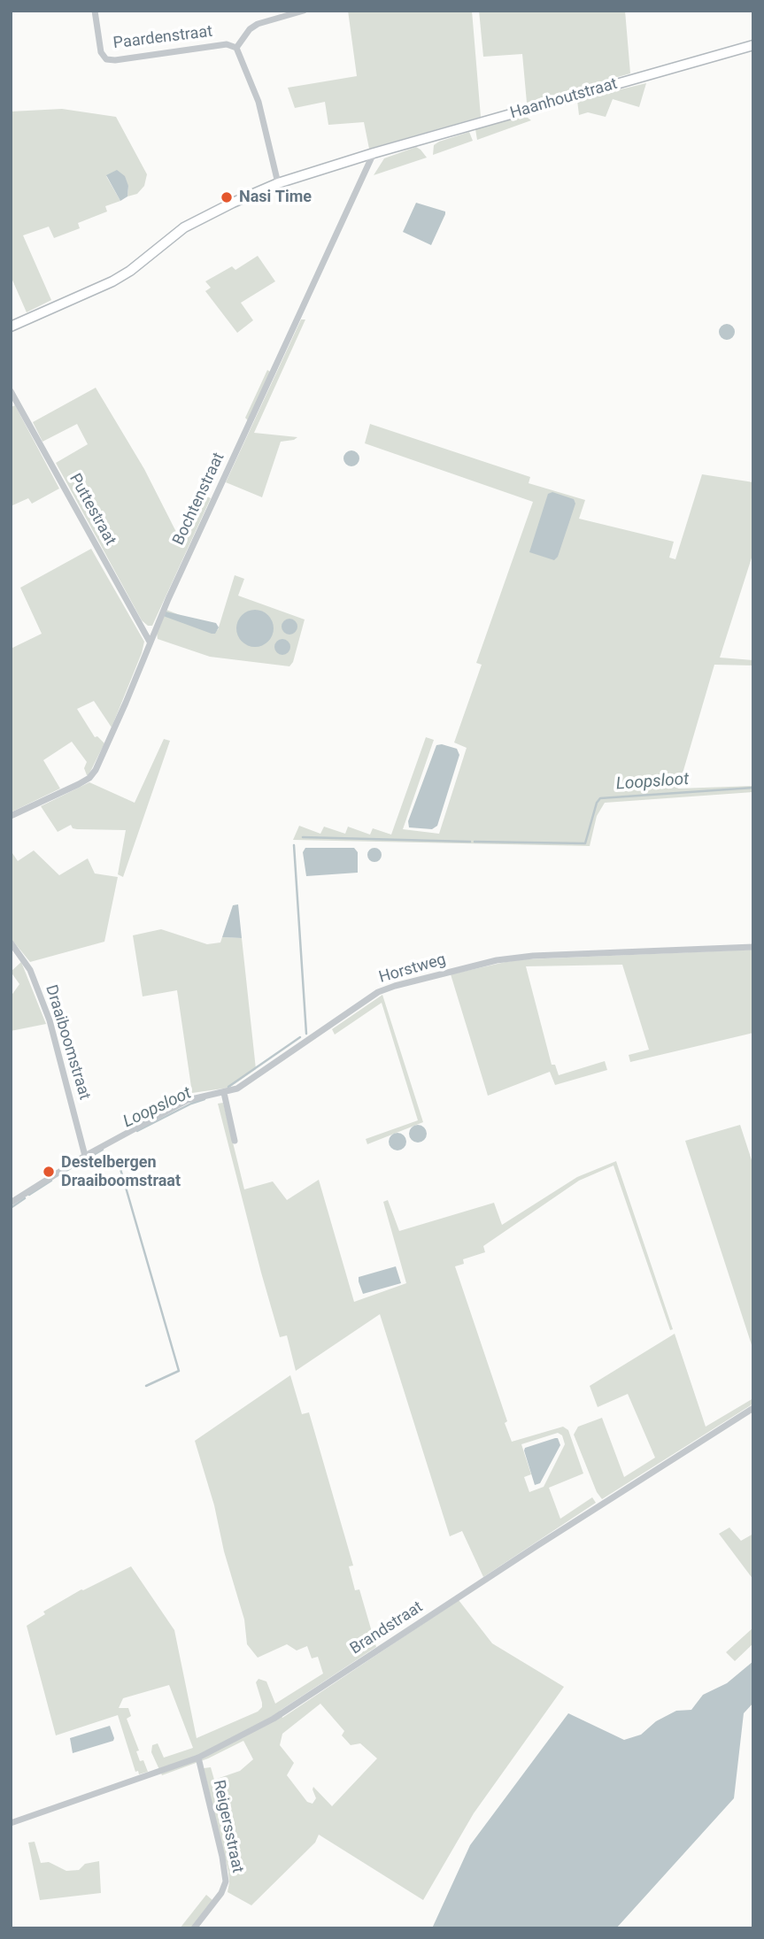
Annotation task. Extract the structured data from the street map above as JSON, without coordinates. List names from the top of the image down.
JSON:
{
  "streets": {
    "street": [
      "Paardenstraat",
      "Haanhoutstraat",
      "Bochtenstraat",
      "Puttestraat",
      "Horstweg",
      "Draaiboomstraat",
      "Brandstraat",
      "Reigersstraat"
    ]
  },
  "crossings": [
    ["Paardenstraat", "Haanhoutstraat"],
    ["Haanhoutstraat", "Bochtenstraat"],
    ["Bochtenstraat", "Puttestraat"],
    ["Horstweg", "Draaiboomstraat"],
    ["Brandstraat", "Reigersstraat"]
  ],
  "water": ["Loopsloot"],
  "places": ["Nasi Time", "Destelbergen Draaiboomstraat"]
}
